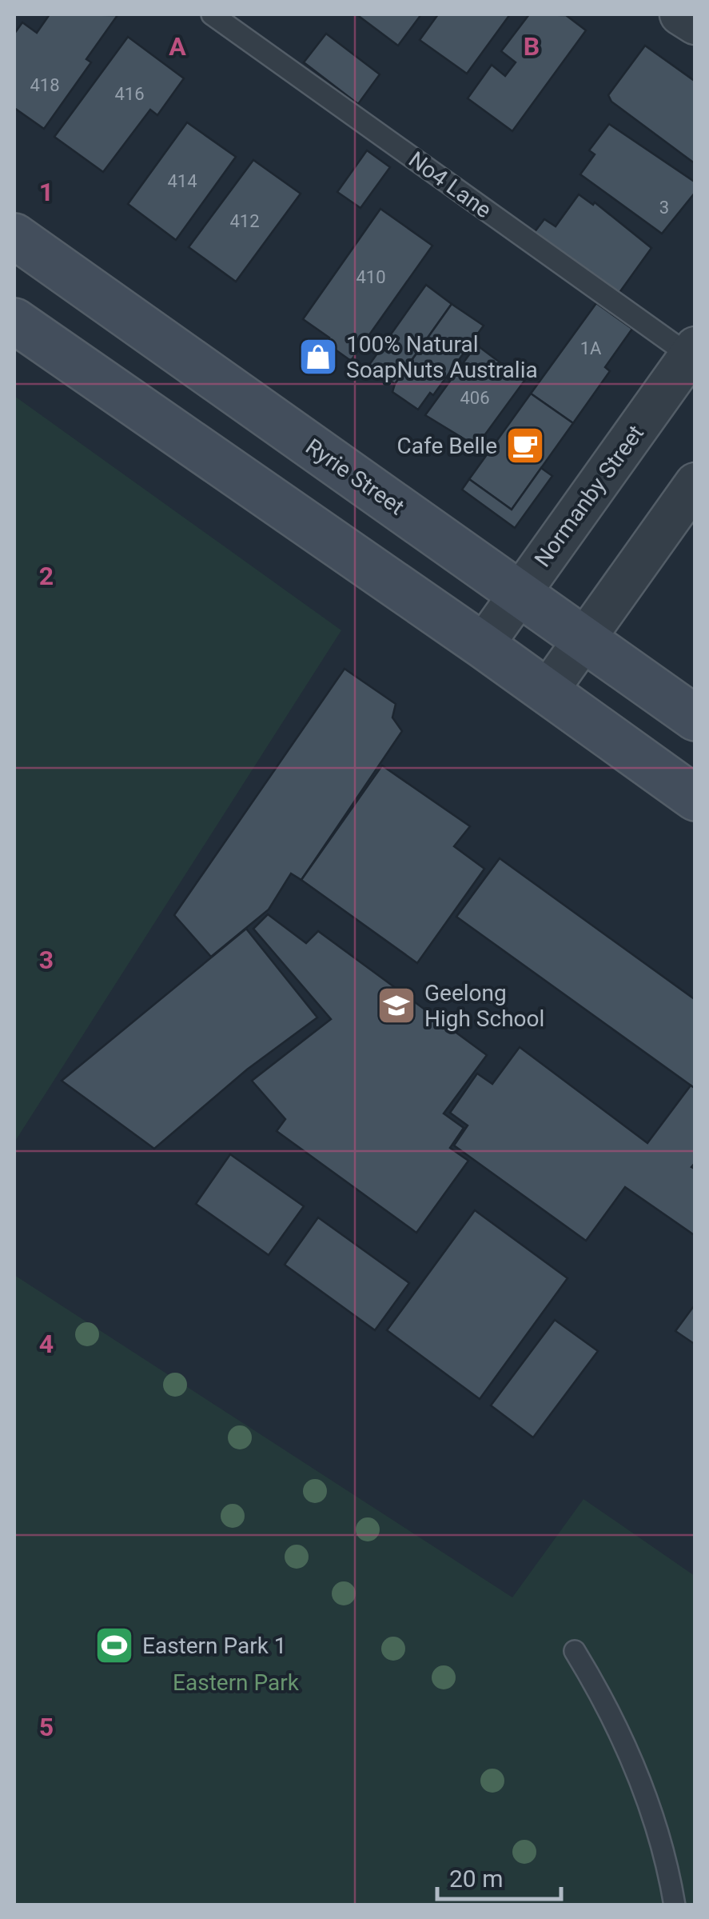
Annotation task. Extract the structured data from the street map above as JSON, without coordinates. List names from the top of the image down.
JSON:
{
  "streets": {
    "main road": ["Ryrie Street"],
    "street": ["Normanby Street"],
    "lane": ["No4 Lane"]
  },
  "crossings": [
    ["No4 Lane", "Normanby Street"],
    ["Ryrie Street", "Normanby Street"]
  ],
  "parks": ["Eastern Park"],
  "places": {
    "shop": ["100% Natural SoapNuts Australia"],
    "cafe": ["Cafe Belle"],
    "school or university": ["Geelong High School"],
    "sports": ["Eastern Park 1"]
  },
  "house_numbers": [
    "418",
    "416",
    "414",
    "3",
    "412",
    "410",
    "1A",
    "406"
  ],
  "scale_bar": "20 m",
  "grid": {
    "columns": ["A", "B"],
    "rows": [
      "1",
      "2",
      "3",
      "4",
      "5"
    ]
  }
}
